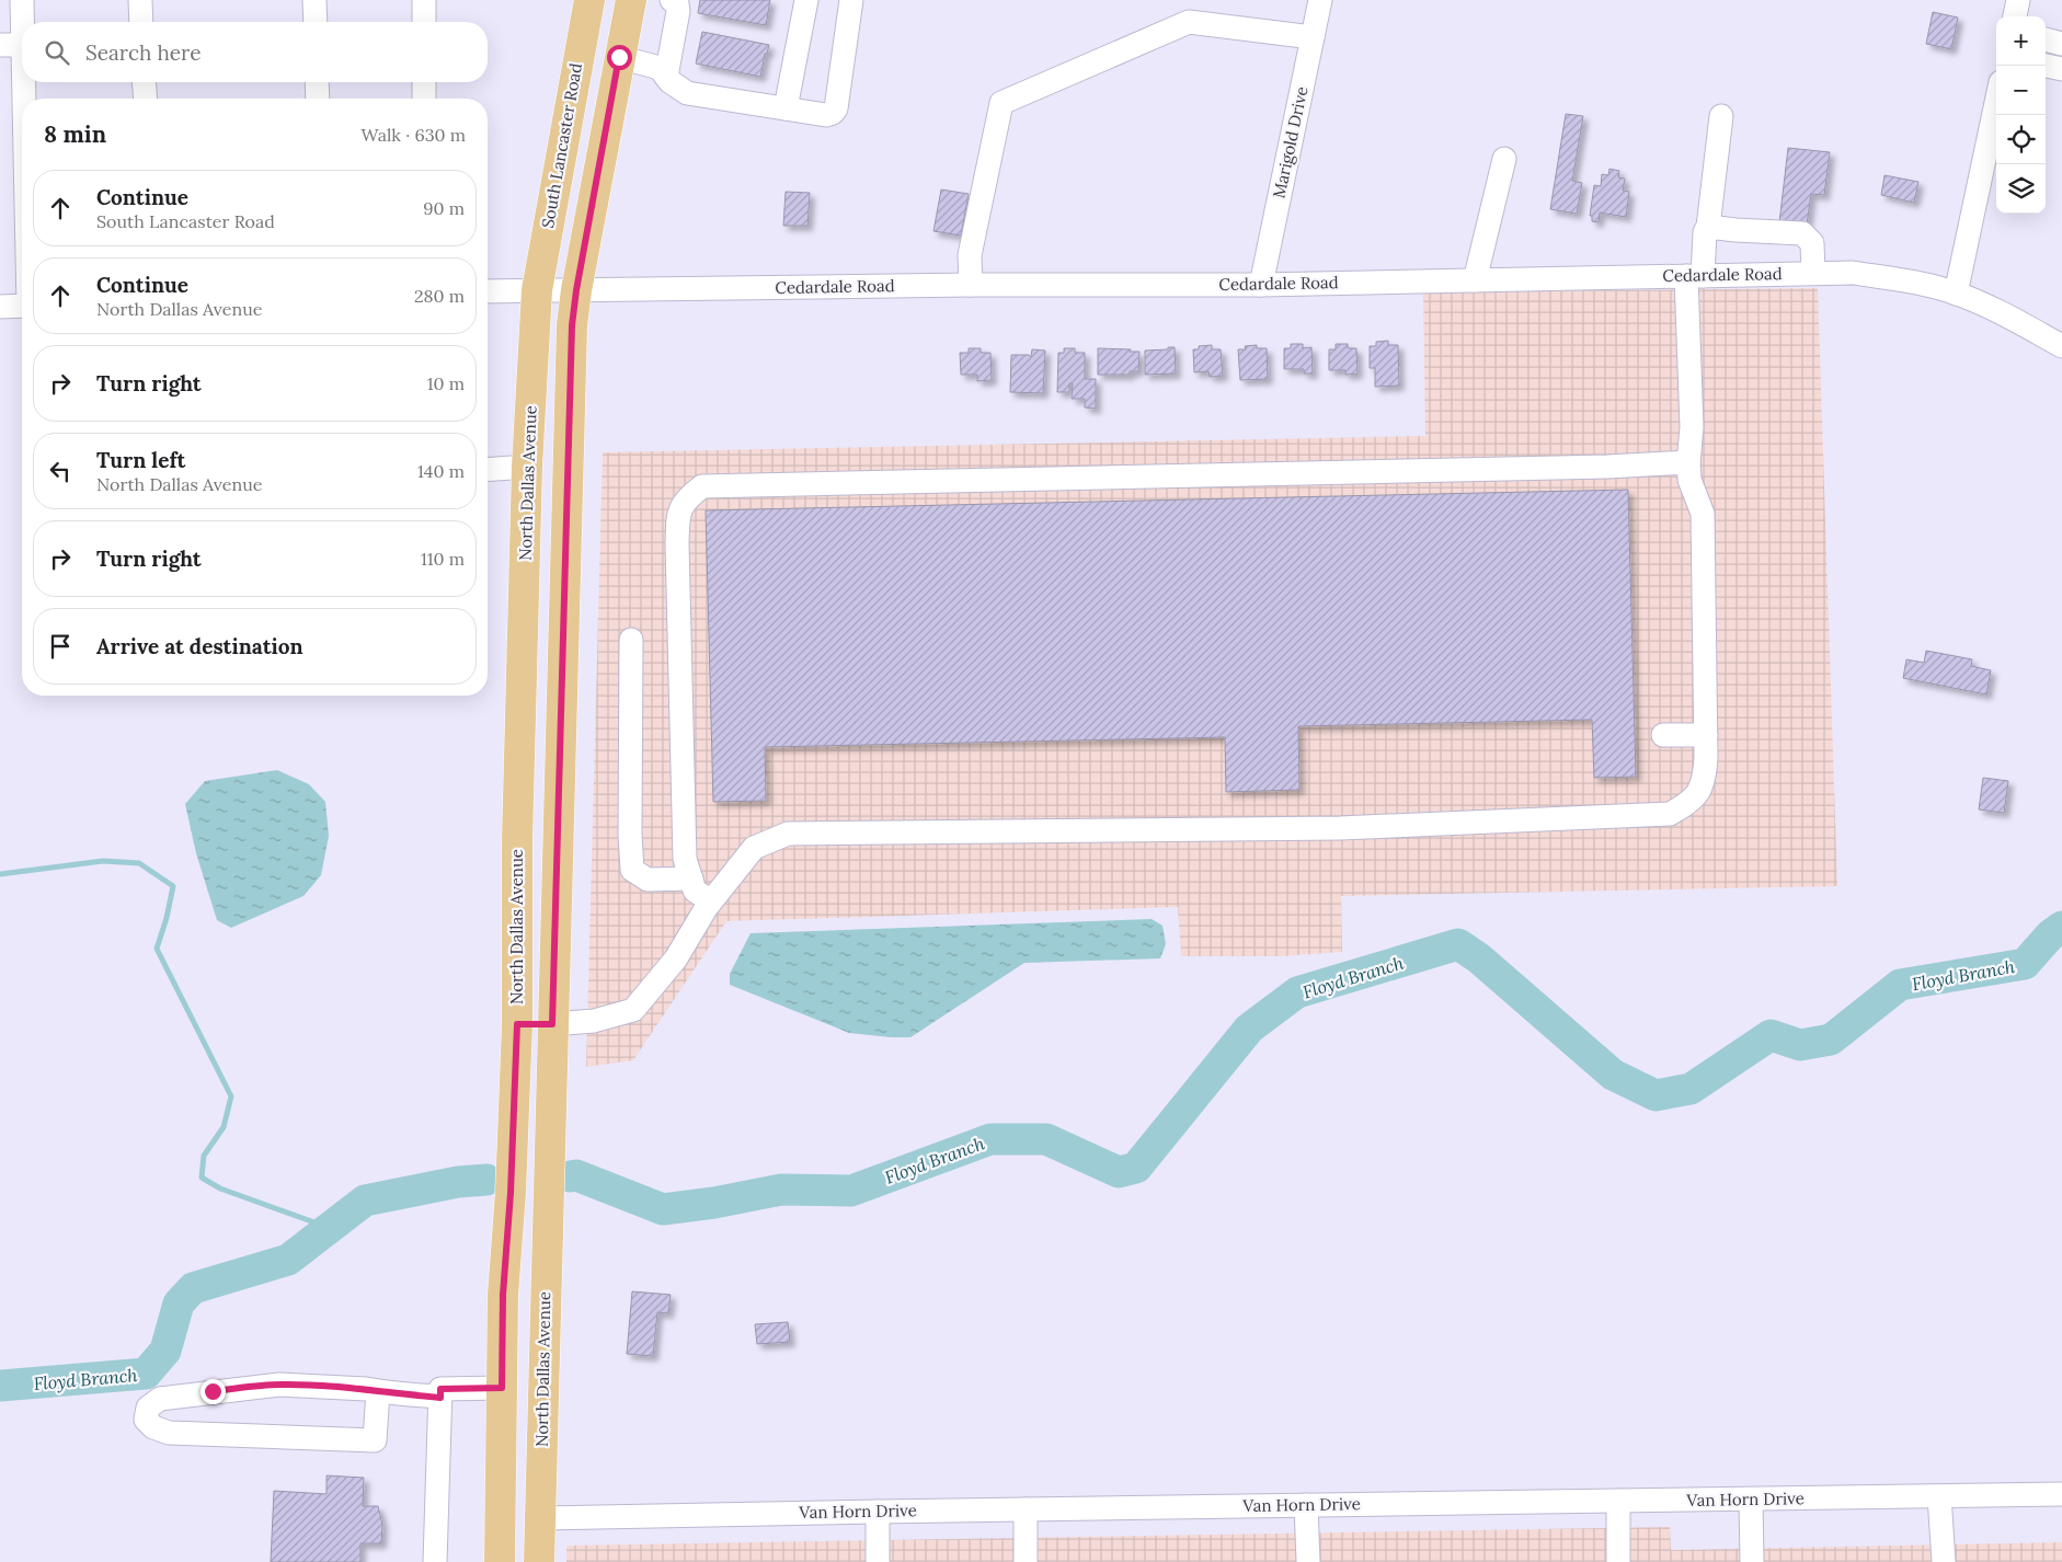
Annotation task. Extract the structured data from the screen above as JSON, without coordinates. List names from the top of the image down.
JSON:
{
  "streets": {
    "main road": ["South Lancaster Road", "North Dallas Avenue"],
    "street": ["Marigold Drive", "Cedardale Road", "Van Horn Drive"]
  },
  "crossings": [
    ["Marigold Drive", "Cedardale Road"],
    ["South Lancaster Road", "Cedardale Road"],
    ["South Lancaster Road", "North Dallas Avenue"],
    ["Cedardale Road", "North Dallas Avenue"],
    ["North Dallas Avenue", "Van Horn Drive"]
  ],
  "water": ["Floyd Branch"],
  "page": {
    "map_buttons": ["+", "−"],
    "search": "Search here",
    "heading": ["8 min", "Walk · 630 m"],
    "list": [
      ["Continue", "South Lancaster Road", "90 m"],
      ["Continue", "North Dallas Avenue", "280 m"],
      ["Turn right", "10 m"],
      ["Turn left", "North Dallas Avenue", "140 m"],
      ["Turn right", "110 m"],
      "Arrive at destination"
    ]
  }
}
